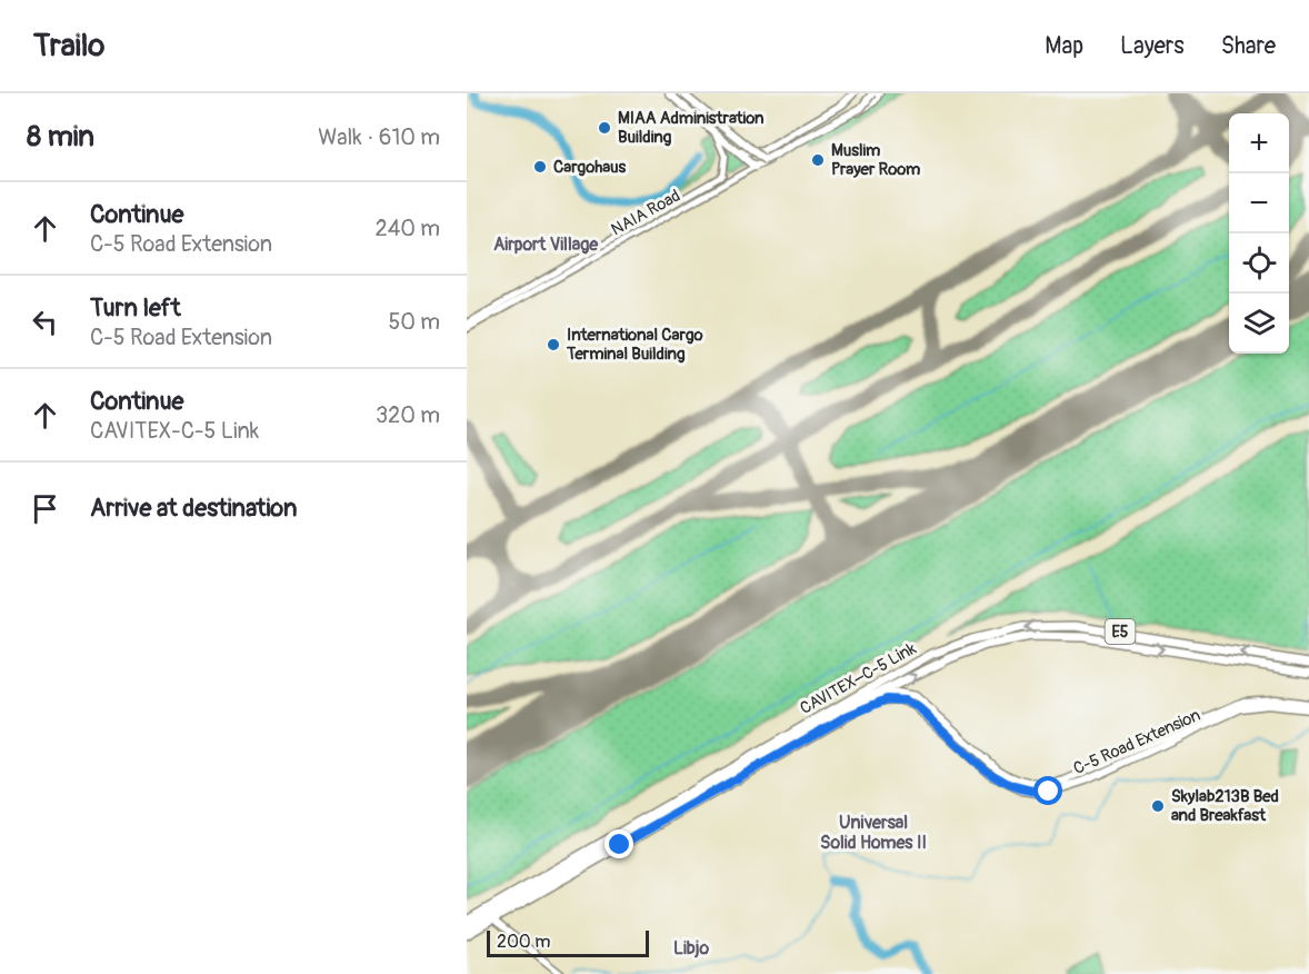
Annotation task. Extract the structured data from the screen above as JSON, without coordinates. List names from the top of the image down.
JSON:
{
  "streets": {
    "highway": ["E5", "CAVITEX–C-5 Link"],
    "main road": ["NAIA Road", "C-5 Road Extension"]
  },
  "districts": ["Airport Village", "Universal Solid Homes II", "Libjo"],
  "places": [
    "MIAA Administration Building",
    "Muslim Prayer Room",
    "Cargohaus",
    "International Cargo Terminal Building",
    "Skylab213B Bed and Breakfast"
  ],
  "scale_bar": "200 m",
  "page": {
    "header": "Trailo",
    "nav": ["Map", "Layers", "Share"],
    "heading": ["8 min", "Walk · 610 m"],
    "map_buttons": ["+", "−"],
    "list": [
      ["Continue", "C-5 Road Extension", "240 m"],
      ["Turn left", "C-5 Road Extension", "50 m"],
      ["Continue", "CAVITEX-C-5 Link", "320 m"],
      "Arrive at destination"
    ],
    "scale": "200 m"
  }
}
